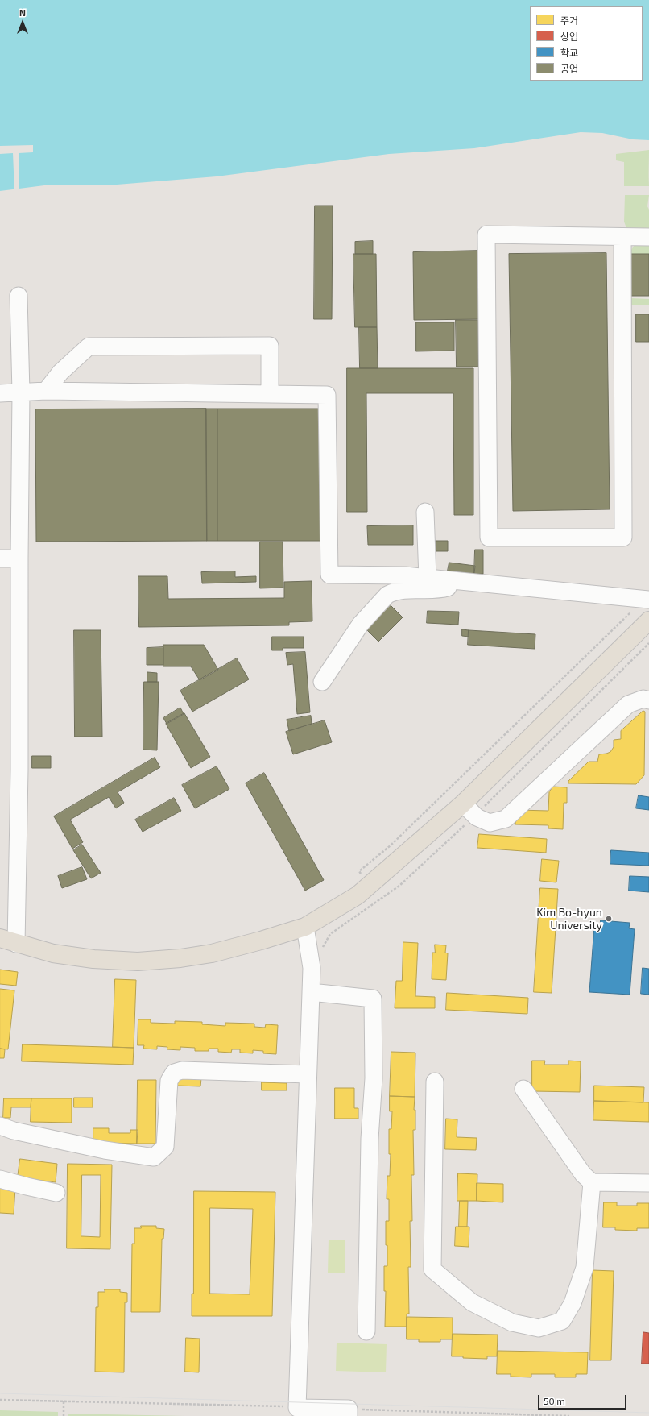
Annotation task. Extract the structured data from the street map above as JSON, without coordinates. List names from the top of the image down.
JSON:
{
  "places": ["Kim Bo-hyun University"],
  "legend": [
    "주거",
    "상업",
    "학교",
    "공업"
  ],
  "scale_bar": "50 m",
  "north": "top"
}
